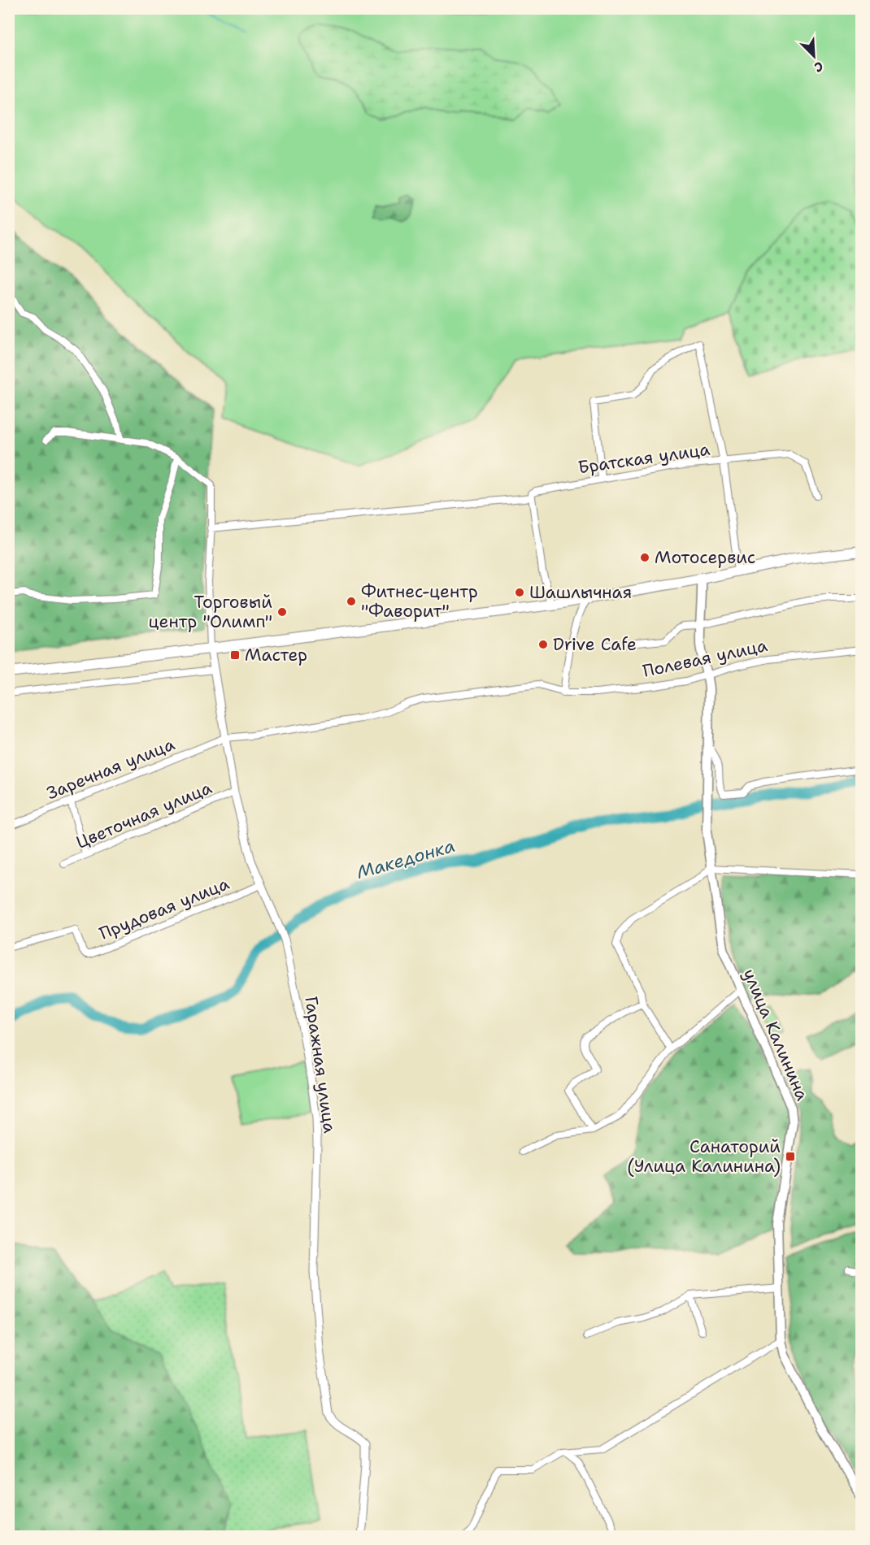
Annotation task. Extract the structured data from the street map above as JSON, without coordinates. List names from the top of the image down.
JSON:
{
  "streets": {
    "main road": ["улица Калинина"],
    "street": [
      "Братская улица",
      "Полевая улица",
      "Заречная улица",
      "Цветочная улица",
      "Прудовая улица",
      "Гаражная улица"
    ]
  },
  "crossings": [
    ["Полевая улица", "Заречная улица"],
    ["Полевая улица", "улица Калинина"],
    ["Полевая улица", "Гаражная улица"],
    ["Заречная улица", "Гаражная улица"],
    ["Цветочная улица", "Гаражная улица"],
    ["Прудовая улица", "Гаражная улица"]
  ],
  "water": ["Македонка"],
  "places": {
    "other": [
      "Мотосервис",
      "Шашлычная",
      "Фитнес-центр \"Фаворит\"",
      "Торговый центр \"Олимп\"",
      "Drive Cafe"
    ],
    "transit": ["Мастер", "Санаторий (Улица Калинина)"]
  },
  "north": "bottom right"
}
